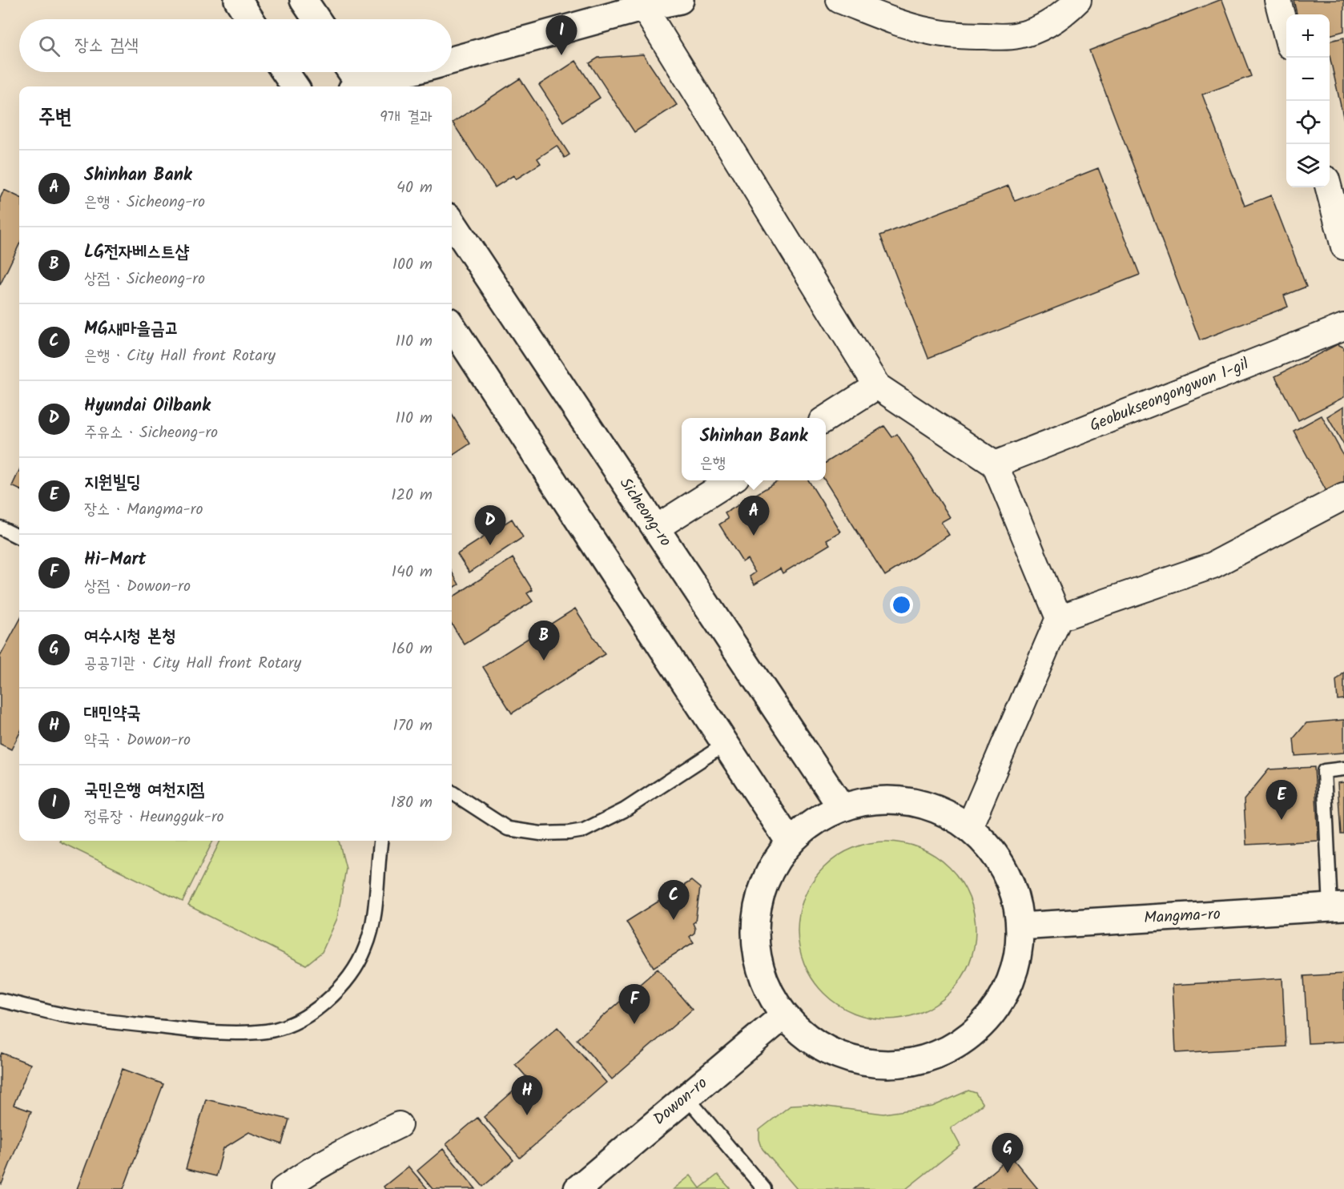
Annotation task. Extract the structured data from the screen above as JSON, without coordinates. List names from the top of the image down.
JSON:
{
  "streets": {
    "street": [
      "Geobukseongongwon 1-gil",
      "Sicheong-ro",
      "Mangma-ro",
      "Dowon-ro"
    ]
  },
  "page": {
    "map_buttons": ["+", "−"],
    "pins": [
      "I",
      "A",
      "D",
      "B",
      "E",
      "C",
      "F",
      "H",
      "G"
    ],
    "search": "장소 검색",
    "heading": ["주변", "9개 결과"],
    "list": [
      {
        "mark": "A",
        "name": "Shinhan Bank",
        "note": "은행 · Sicheong-ro",
        "value": "40 m"
      },
      {
        "mark": "B",
        "name": "LG전자베스트샵",
        "note": "상점 · Sicheong-ro",
        "value": "100 m"
      },
      {
        "mark": "C",
        "name": "MG새마을금고",
        "note": "은행 · City Hall front Rotary",
        "value": "110 m"
      },
      {
        "mark": "D",
        "name": "Hyundai Oilbank",
        "note": "주유소 · Sicheong-ro",
        "value": "110 m"
      },
      {
        "mark": "E",
        "name": "지원빌딩",
        "note": "장소 · Mangma-ro",
        "value": "120 m"
      },
      {
        "mark": "F",
        "name": "Hi-Mart",
        "note": "상점 · Dowon-ro",
        "value": "140 m"
      },
      {
        "mark": "G",
        "name": "여수시청 본청",
        "note": "공공기관 · City Hall front Rotary",
        "value": "160 m"
      },
      {
        "mark": "H",
        "name": "대민약국",
        "note": "약국 · Dowon-ro",
        "value": "170 m"
      },
      {
        "mark": "I",
        "name": "국민은행 여천지점",
        "note": "정류장 · Heungguk-ro",
        "value": "180 m"
      }
    ],
    "popup": ["Shinhan Bank", "은행"]
  }
}
